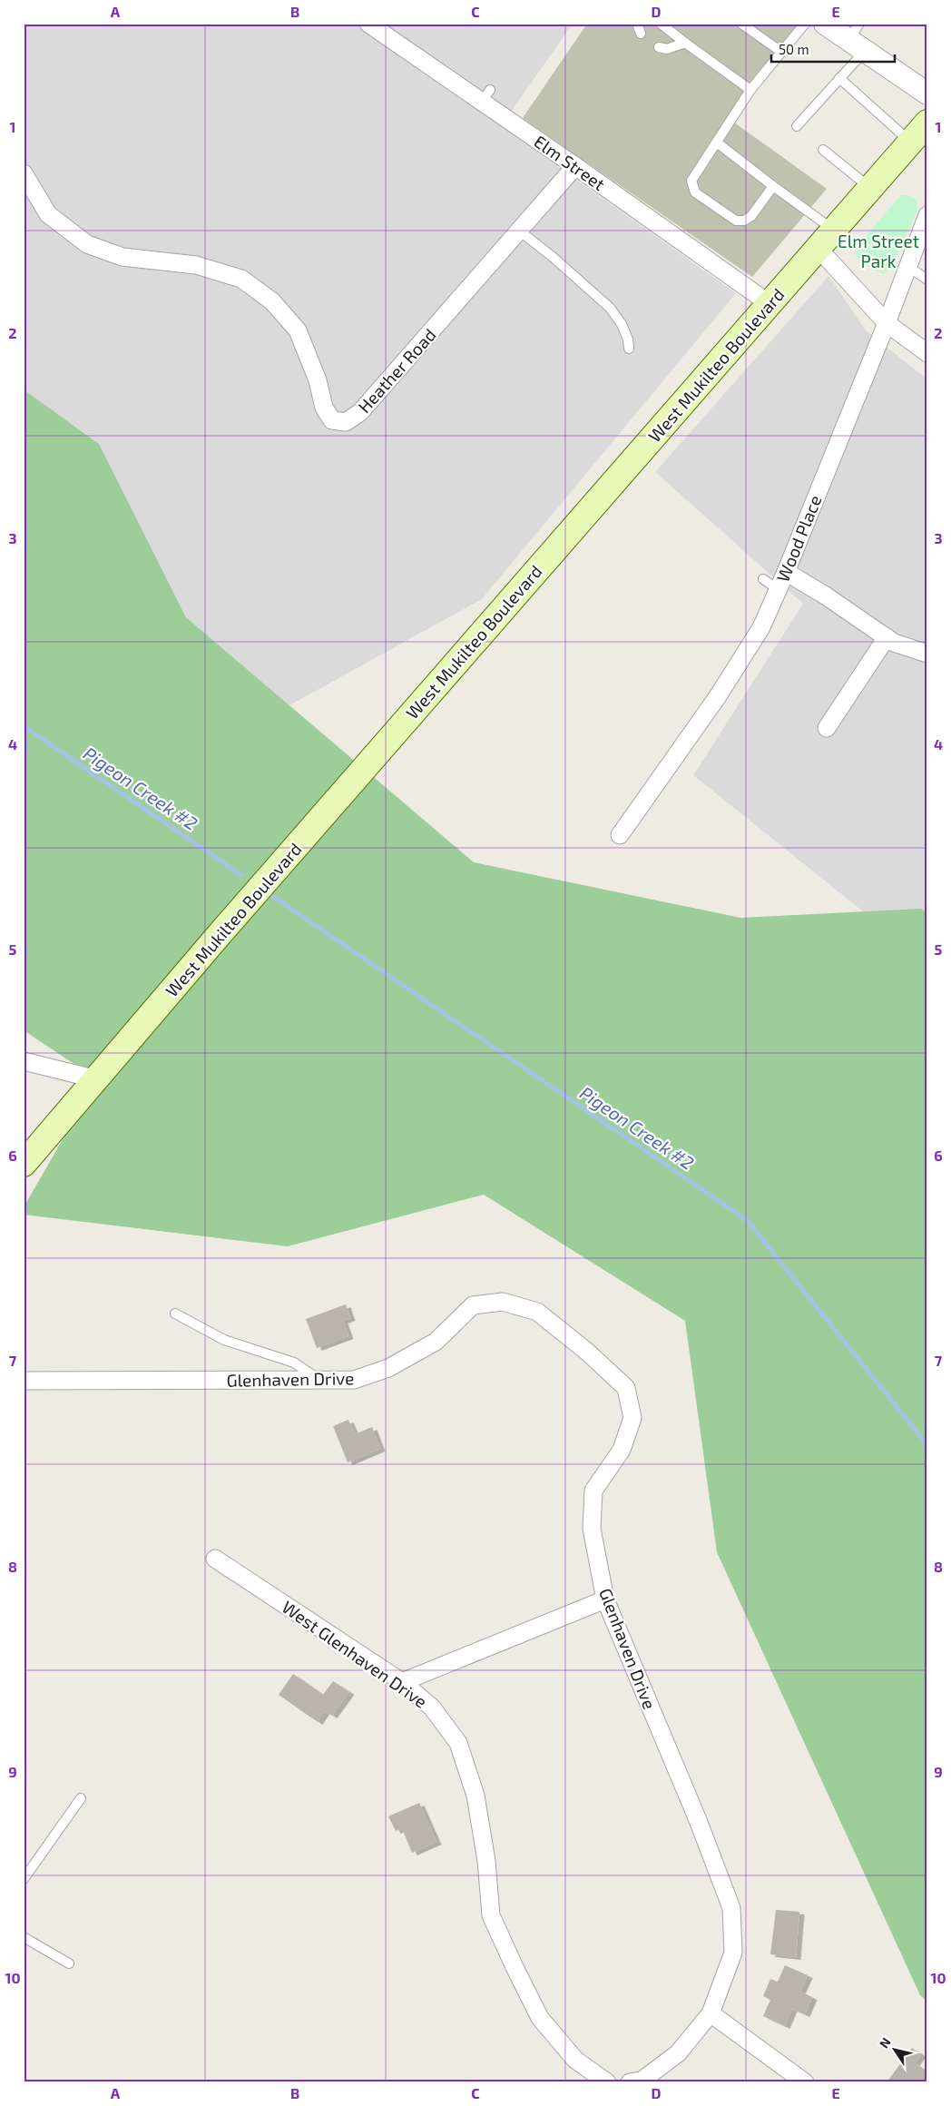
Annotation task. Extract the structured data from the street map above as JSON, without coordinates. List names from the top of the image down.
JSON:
{
  "streets": {
    "main road": ["West Mukilteo Boulevard"],
    "street": [
      "Elm Street",
      "Heather Road",
      "Wood Place",
      "Glenhaven Drive",
      "West Glenhaven Drive"
    ]
  },
  "crossings": [
    ["Elm Street", "West Mukilteo Boulevard"],
    ["Elm Street", "Heather Road"]
  ],
  "water": ["Pigeon Creek #2"],
  "parks": ["Elm Street Park"],
  "scale_bar": "50 m",
  "north": "top left",
  "grid": {
    "columns": [
      "A",
      "B",
      "C",
      "D",
      "E"
    ],
    "rows": [
      "1",
      "2",
      "3",
      "4",
      "5",
      "6",
      "7",
      "8",
      "9",
      "10"
    ]
  }
}
